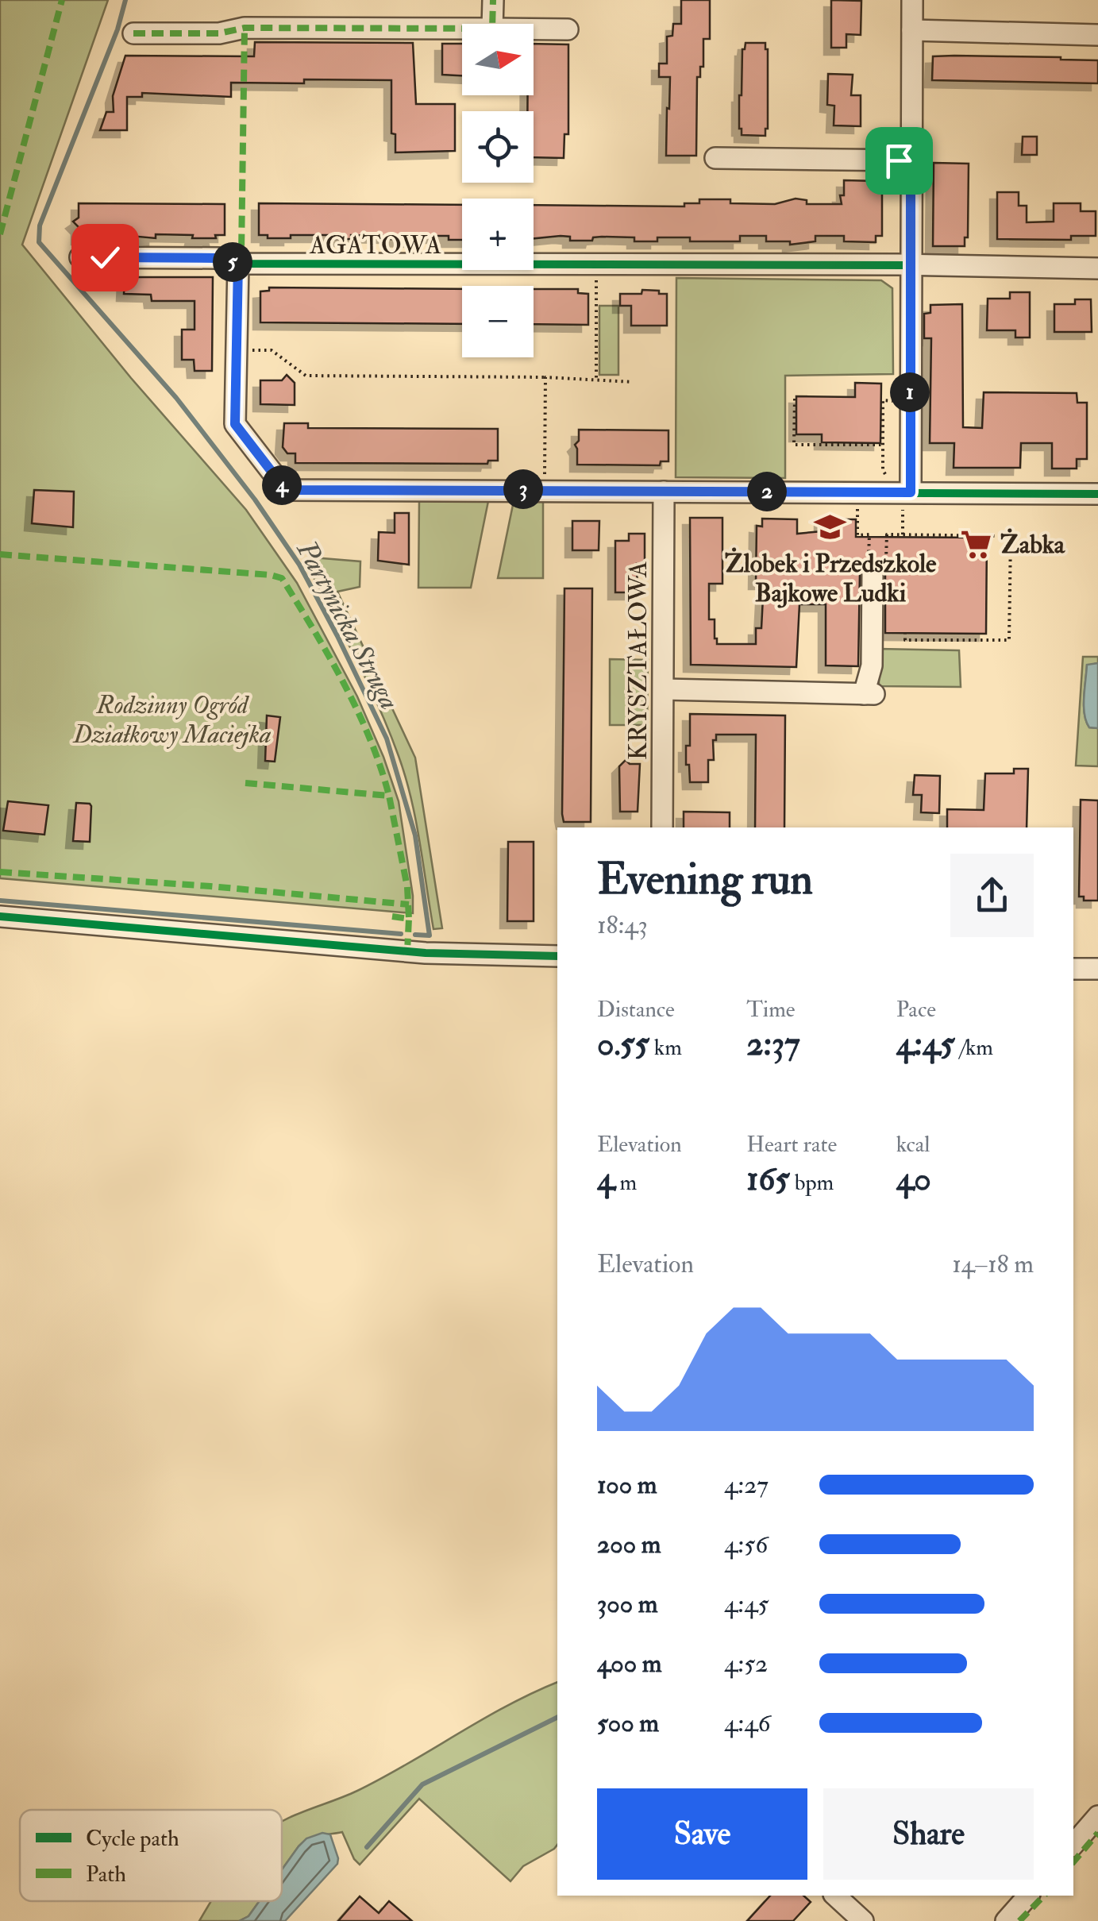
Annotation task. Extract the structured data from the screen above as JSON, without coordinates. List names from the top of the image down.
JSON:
{
  "streets": {
    "street": ["AGATOWA", "KRYSZTAŁOWA"]
  },
  "water": ["Partynicka Struga"],
  "parks": ["Rodzinny Ogród Działkowy Maciejka"],
  "places": {
    "school or university": ["Żlobek i Przedszkole Bajkowe Ludki"],
    "supermarket": ["Żabka"]
  },
  "legend": ["Cycle path", "Path"],
  "north": "right",
  "page": {
    "map_buttons": ["+", "−"],
    "pins": [
      "5",
      "1",
      "4",
      "3",
      "2"
    ],
    "heading": ["Evening run", "18:43"],
    "stats": [
      ["Distance", "0.55 km"],
      ["Time", "2:37"],
      ["Pace", "4:45 /km"],
      ["Elevation", "4 m"],
      ["Heart rate", "165 bpm"],
      ["kcal", "40"]
    ],
    "chart": ["Elevation", "14–18 m"],
    "list": [
      {
        "name": "100 m",
        "note": "4:27"
      },
      {
        "name": "200 m",
        "note": "4:56"
      },
      {
        "name": "300 m",
        "note": "4:45"
      },
      {
        "name": "400 m",
        "note": "4:52"
      },
      {
        "name": "500 m",
        "note": "4:46"
      }
    ],
    "buttons": ["Save", "Share"]
  }
}
